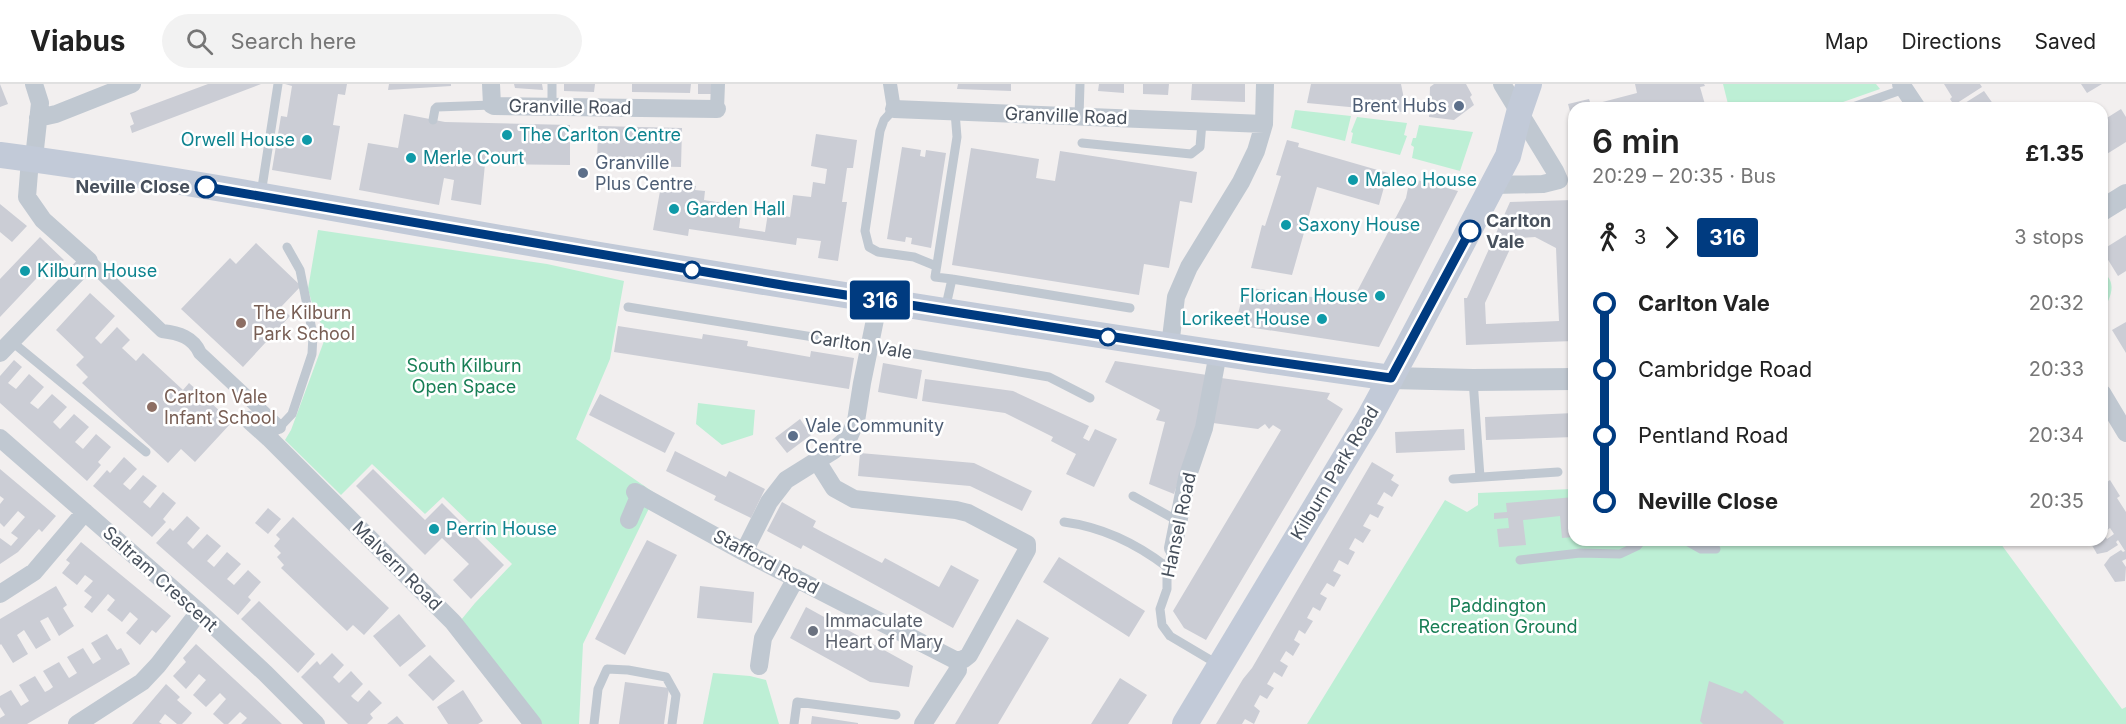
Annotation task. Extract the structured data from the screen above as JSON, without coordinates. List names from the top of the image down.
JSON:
{
  "streets": {
    "main road": ["Kilburn Park Road"],
    "street": [
      "Granville Road",
      "Hansel Road",
      "Stafford Road",
      "Malvern Road",
      "Saltram Crescent"
    ],
    "lane": ["Carlton Vale"]
  },
  "crossings": [
    ["Kilburn Park Road", "Hansel Road"]
  ],
  "parks": ["South Kilburn Open Space", "Paddington Recreation Ground"],
  "places": [
    "Brent Hubs",
    "The Carlton Centre",
    "Orwell House",
    "Merle Court",
    "Granville Plus Centre",
    "Maleo House",
    "Neville Close",
    "Garden Hall",
    "Saxony House",
    "Carlton Vale",
    "Kilburn House",
    "Florican House",
    "Lorikeet House",
    "The Kilburn Park School",
    "Carlton Vale Infant School",
    "Vale Community Centre",
    "Perrin House",
    "Immaculate Heart of Mary"
  ],
  "lines": ["bus line 316"],
  "page": {
    "header": "Viabus",
    "search": "Search here",
    "nav": ["Map", "Directions", "Saved"],
    "on_map": "316",
    "heading": ["6 min", "20:29 – 20:35 · Bus", "£1.35"],
    "legs": ["3", "316", "3 stops"],
    "list": [
      {
        "name": "Carlton Vale",
        "value": "20:32"
      },
      {
        "name": "Cambridge Road",
        "value": "20:33"
      },
      {
        "name": "Pentland Road",
        "value": "20:34"
      },
      {
        "name": "Neville Close",
        "value": "20:35"
      }
    ]
  }
}
